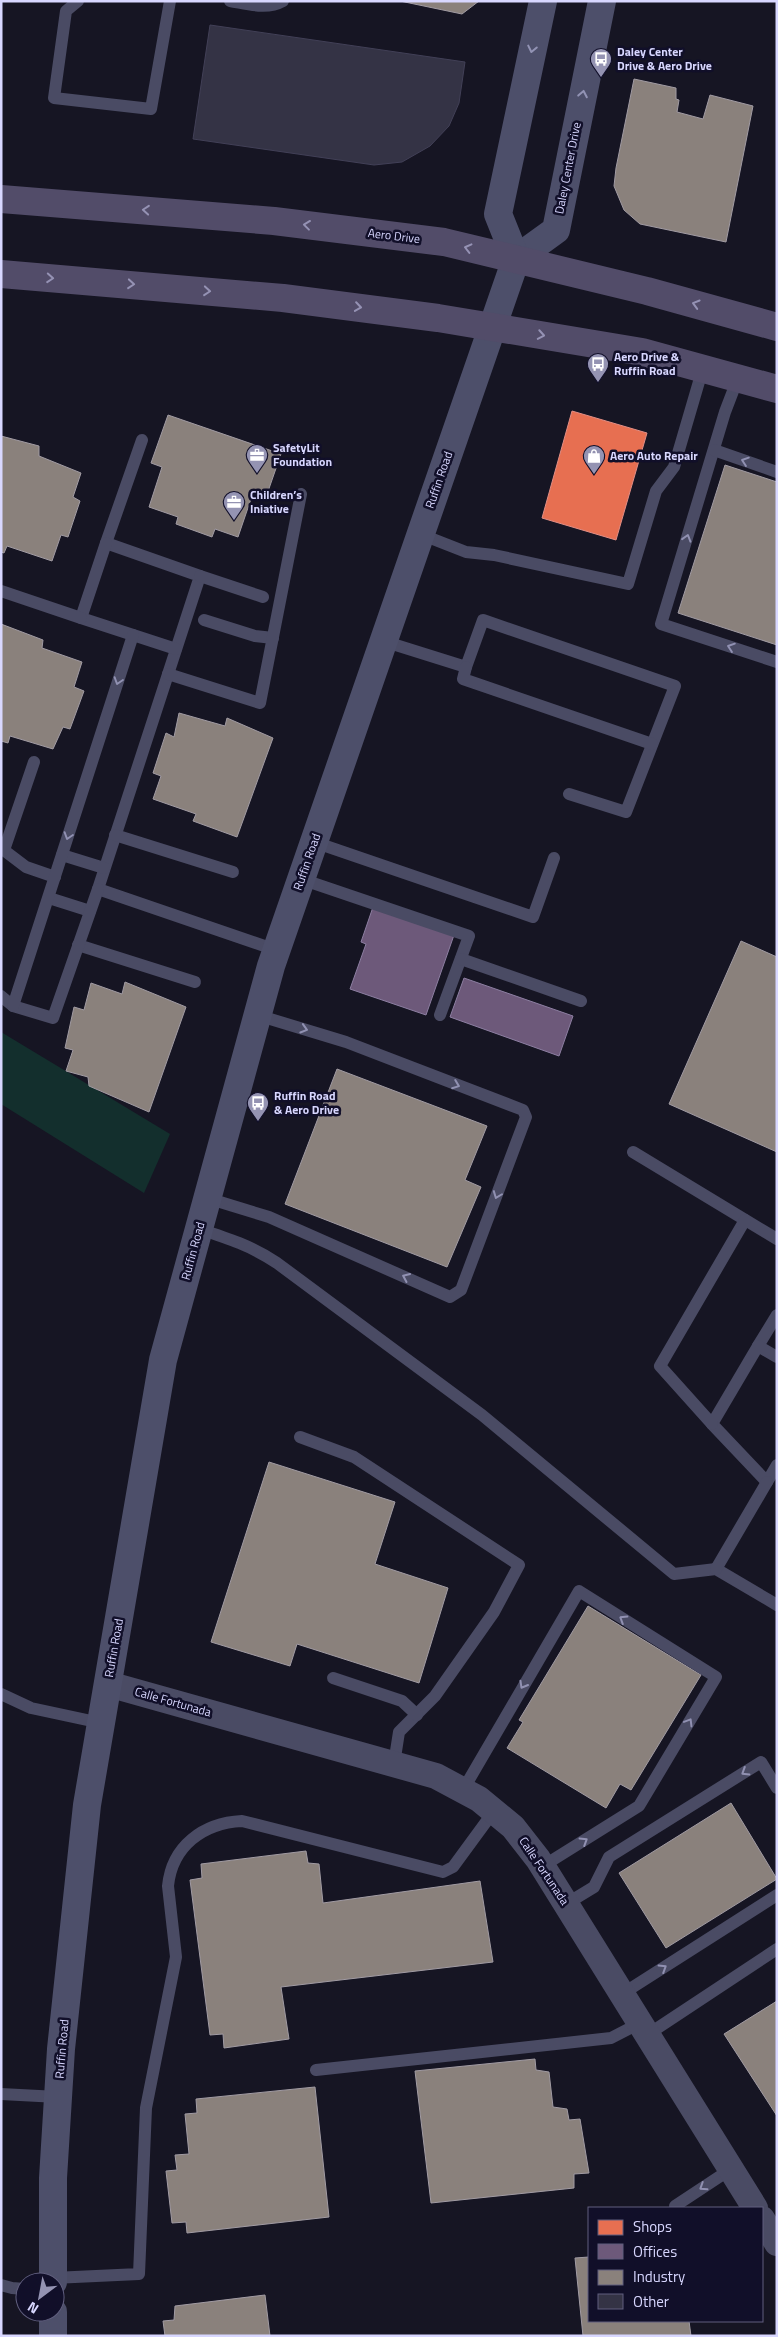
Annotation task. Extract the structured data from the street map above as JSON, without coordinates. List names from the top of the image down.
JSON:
{
  "streets": {
    "main road": ["Daley Center Drive", "Aero Drive", "Ruffin Road"],
    "street": ["Calle Fortunada"]
  },
  "crossings": [
    ["Daley Center Drive", "Aero Drive"],
    ["Daley Center Drive", "Ruffin Road"],
    ["Aero Drive", "Ruffin Road"],
    ["Ruffin Road", "Calle Fortunada"]
  ],
  "places": {
    "bus stop": ["Daley Center Drive & Aero Drive", "Aero Drive & Ruffin Road", "Ruffin Road & Aero Drive"],
    "office": ["SafetyLit Foundation", "Children’s Iniative"],
    "shop": ["Aero Auto Repair"]
  },
  "legend": [
    "Shops",
    "Offices",
    "Industry",
    "Other"
  ],
  "north": "bottom left"
}
